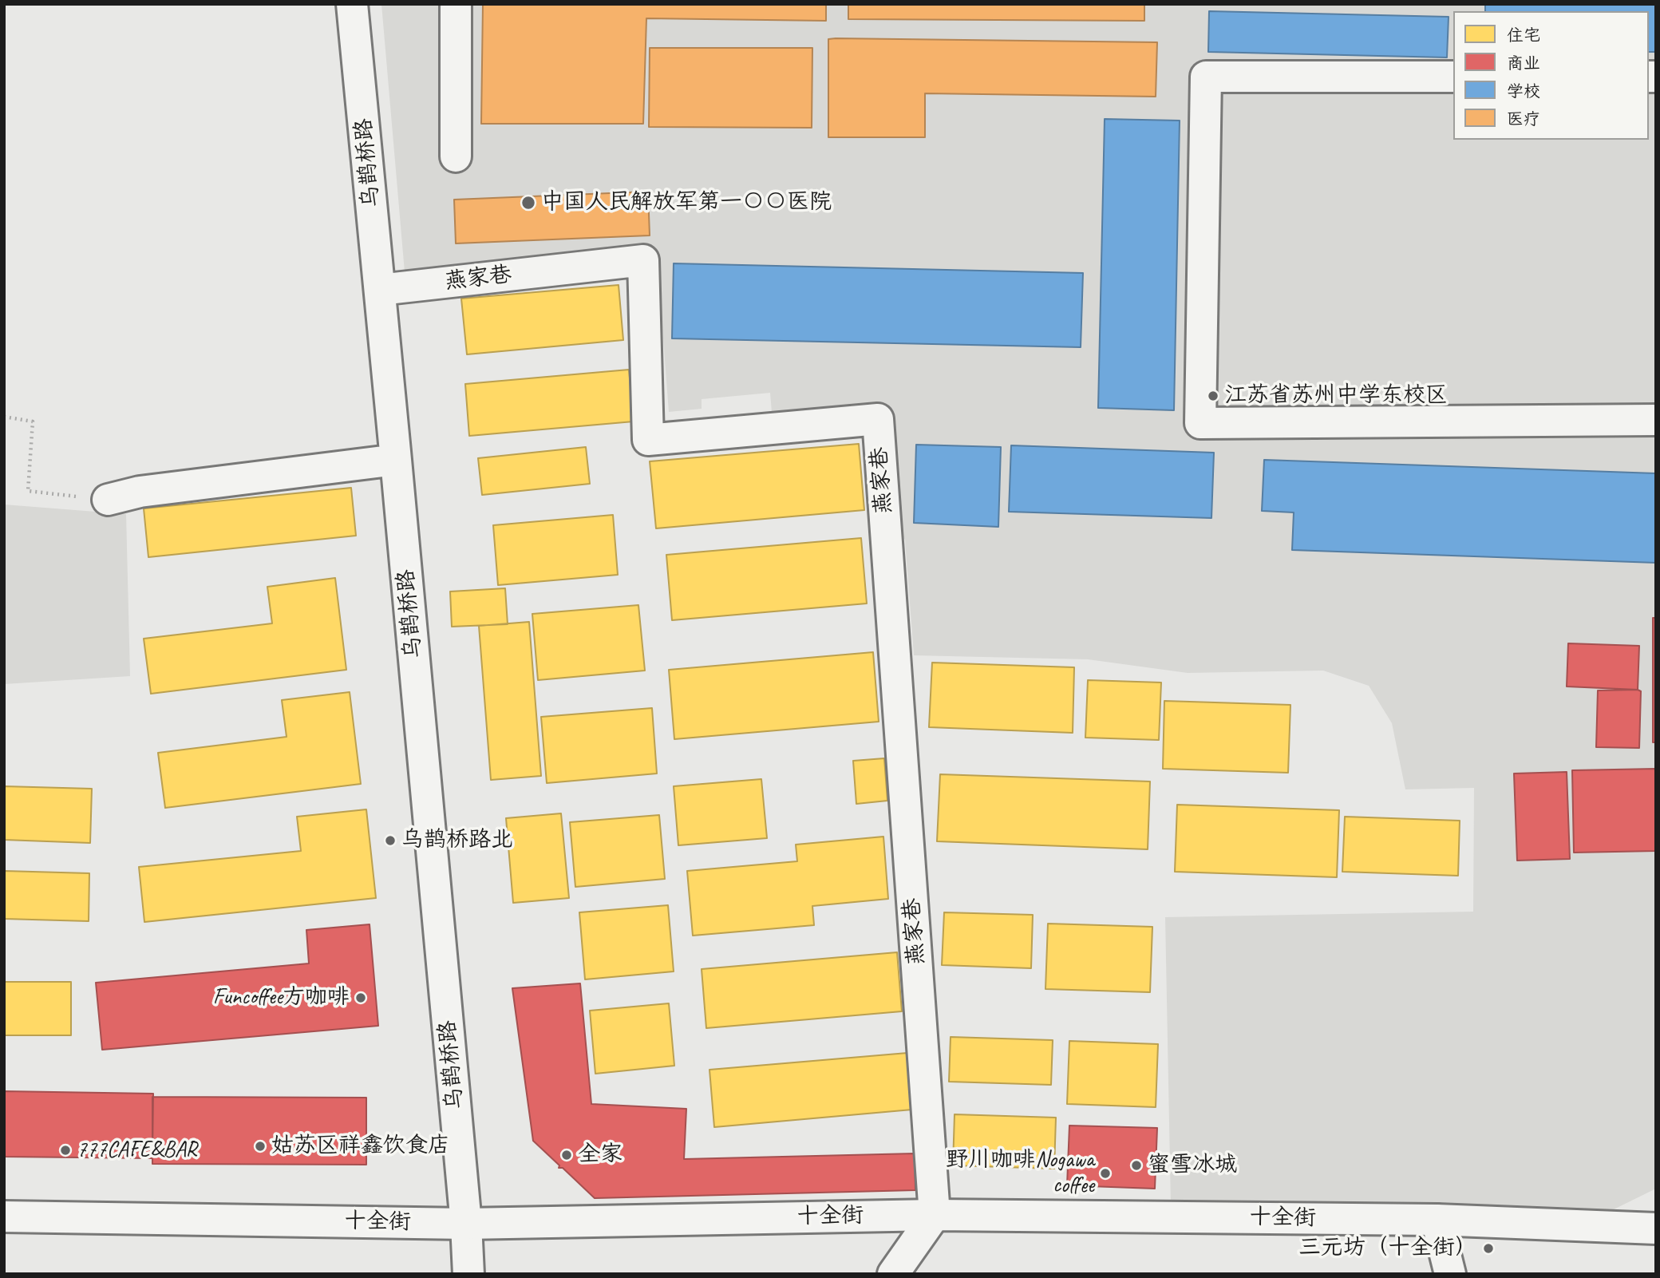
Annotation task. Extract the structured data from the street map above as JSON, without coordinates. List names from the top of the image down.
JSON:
{
  "streets": {
    "street": ["乌鹊桥路", "燕家巷", "十全街"]
  },
  "crossings": [
    ["乌鹊桥路", "燕家巷"],
    ["乌鹊桥路", "十全街"],
    ["燕家巷", "十全街"]
  ],
  "places": [
    "中国人民解放军第一〇〇医院",
    "江苏省苏州中学东校区",
    "乌鹊桥路北",
    "Funcoffee方咖啡",
    "姑苏区祥鑫饮食店",
    "777CAFE&BAR",
    "全家",
    "蜜雪冰城",
    "野川咖啡Nogawa coffee",
    "三元坊（十全街）"
  ],
  "legend": [
    "住宅",
    "商业",
    "学校",
    "医疗"
  ]
}
